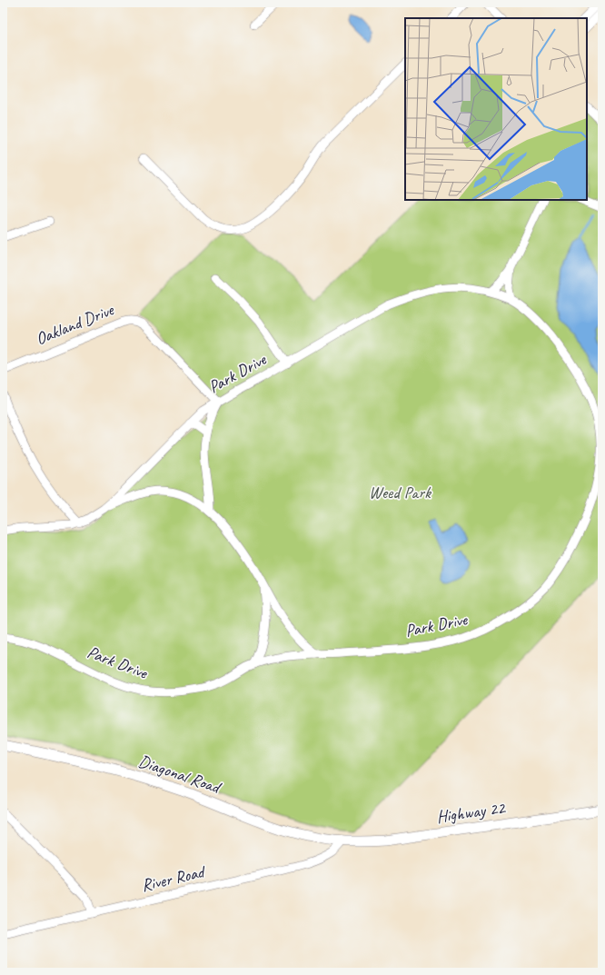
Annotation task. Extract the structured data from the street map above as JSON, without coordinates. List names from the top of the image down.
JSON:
{
  "streets": {
    "main road": ["Diagonal Road", "Highway 22"],
    "street": ["Oakland Drive", "Park Drive", "River Road"]
  },
  "crossings": [
    ["Oakland Drive", "Park Drive"],
    ["Diagonal Road", "Highway 22"],
    ["Diagonal Road", "River Road"],
    ["Highway 22", "River Road"]
  ],
  "parks": ["Weed Park"]
}
